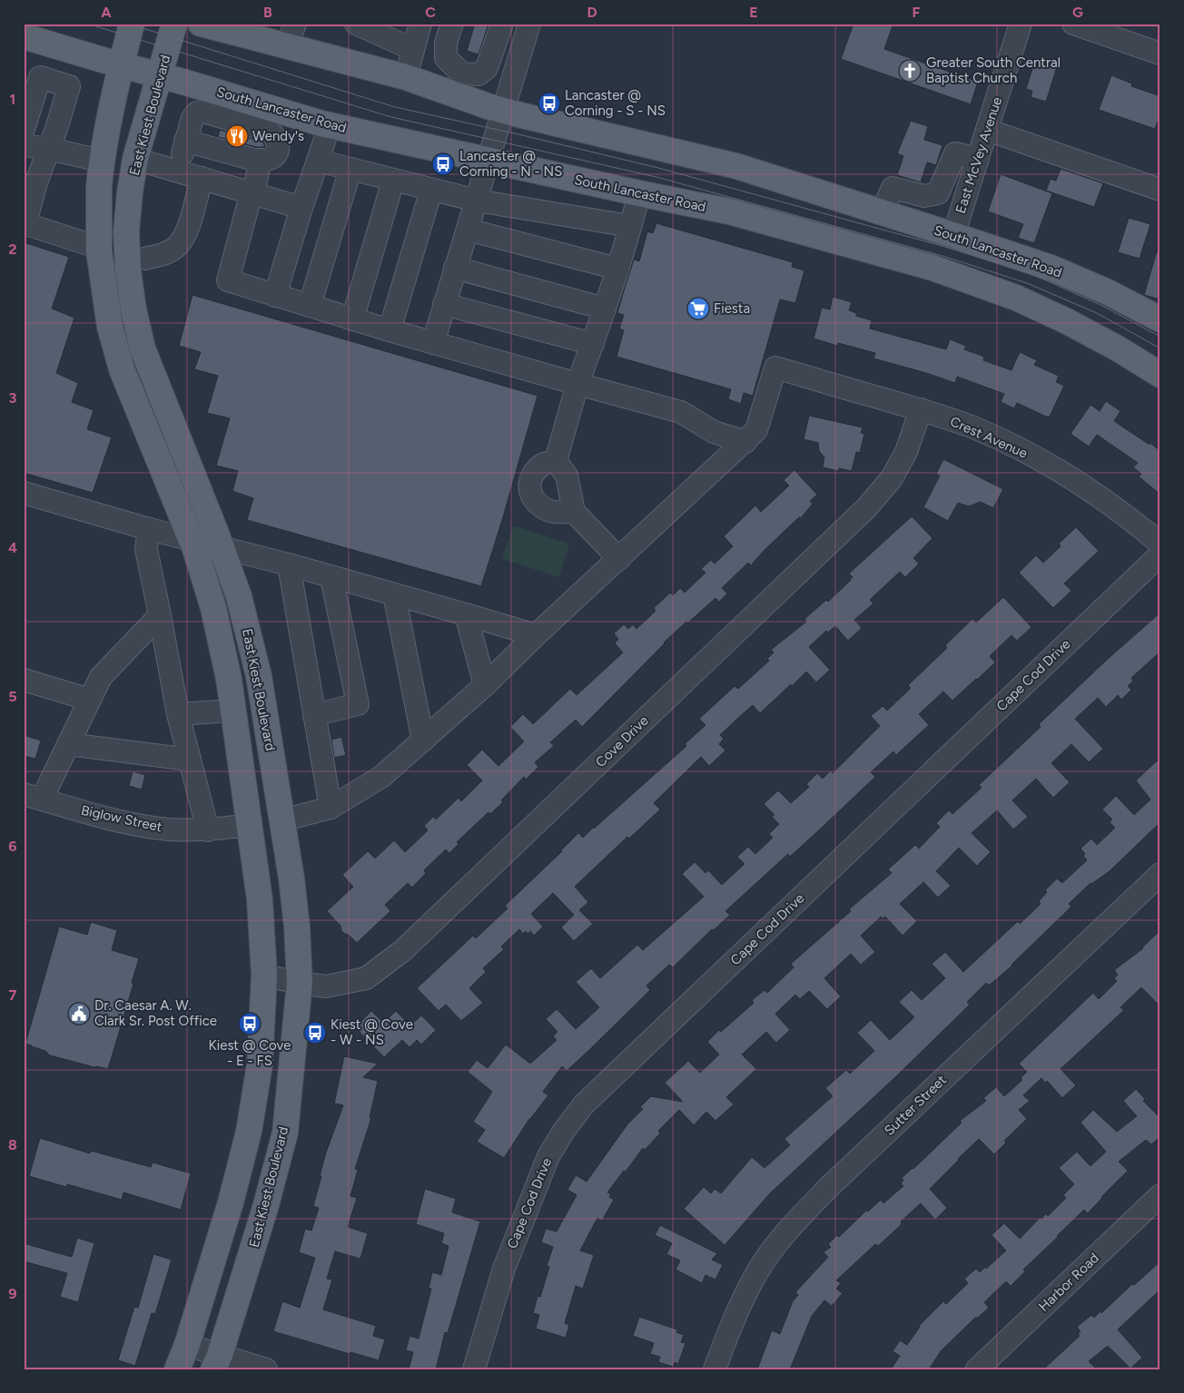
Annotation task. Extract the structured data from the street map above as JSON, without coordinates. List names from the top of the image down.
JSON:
{
  "streets": {
    "main road": ["South Lancaster Road", "East Kiest Boulevard"],
    "street": [
      "East McVey Avenue",
      "Crest Avenue",
      "Cape Cod Drive",
      "Cove Drive",
      "Biglow Street",
      "Sutter Street",
      "Harbor Road"
    ]
  },
  "crossings": [
    ["South Lancaster Road", "East Kiest Boulevard"],
    ["South Lancaster Road", "East McVey Avenue"],
    ["East Kiest Boulevard", "Cove Drive"],
    ["East Kiest Boulevard", "Biglow Street"],
    ["Crest Avenue", "Cove Drive"]
  ],
  "places": {
    "church": ["Greater South Central Baptist Church"],
    "bus stop": [
      "Lancaster @ Corning - S - NS",
      "Lancaster @ Corning - N - NS",
      "Kiest @ Cove - E - FS",
      "Kiest @ Cove - W - NS"
    ],
    "restaurant": ["Wendy's"],
    "supermarket": ["Fiesta"],
    "public building": ["Dr. Caesar A. W. Clark Sr. Post Office"]
  },
  "grid": {
    "columns": [
      "A",
      "B",
      "C",
      "D",
      "E",
      "F",
      "G"
    ],
    "rows": [
      "1",
      "2",
      "3",
      "4",
      "5",
      "6",
      "7",
      "8",
      "9"
    ]
  }
}
